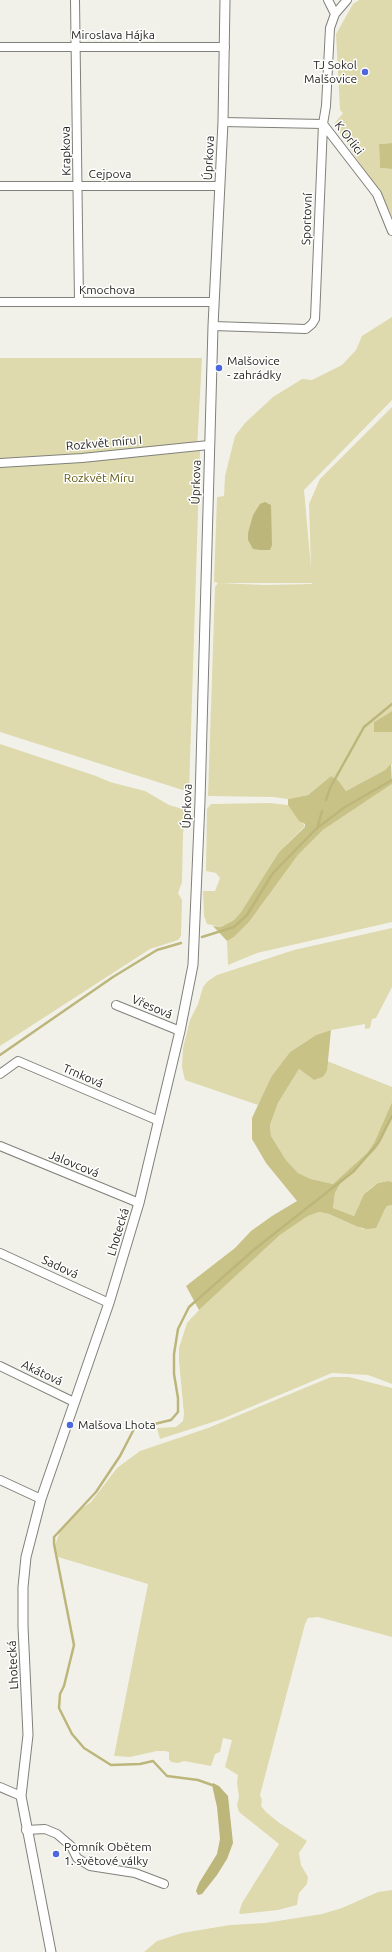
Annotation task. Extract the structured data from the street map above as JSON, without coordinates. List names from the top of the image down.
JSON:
{
  "streets": {
    "street": [
      "Miroslava Hájka",
      "K Orlici",
      "Krapkova",
      "Úprkova",
      "Cejpova",
      "Sportovní",
      "Kmochova",
      "Rozkvět míru I",
      "Vřesová",
      "Trnková",
      "Jalovcová",
      "Lhotecká",
      "Sadová",
      "Akátová"
    ]
  },
  "crossings": [
    ["Miroslava Hájka", "Krapkova"],
    ["Miroslava Hájka", "Úprkova"],
    ["K Orlici", "Úprkova"],
    ["K Orlici", "Sportovní"],
    ["Krapkova", "Cejpova"],
    ["Krapkova", "Kmochova"],
    ["Úprkova", "Cejpova"],
    ["Úprkova", "Sportovní"],
    ["Úprkova", "Kmochova"],
    ["Úprkova", "Rozkvět míru I"],
    ["Úprkova", "Lhotecká"],
    ["Vřesová", "Lhotecká"],
    ["Trnková", "Lhotecká"],
    ["Jalovcová", "Lhotecká"],
    ["Lhotecká", "Sadová"],
    ["Lhotecká", "Akátová"]
  ],
  "parks": ["Rozkvět Míru"],
  "places": [
    "TJ Sokol Malšovice",
    "Malšovice - zahrádky",
    "Malšova Lhota",
    "Pomník Obětem 1. světové války"
  ]
}
